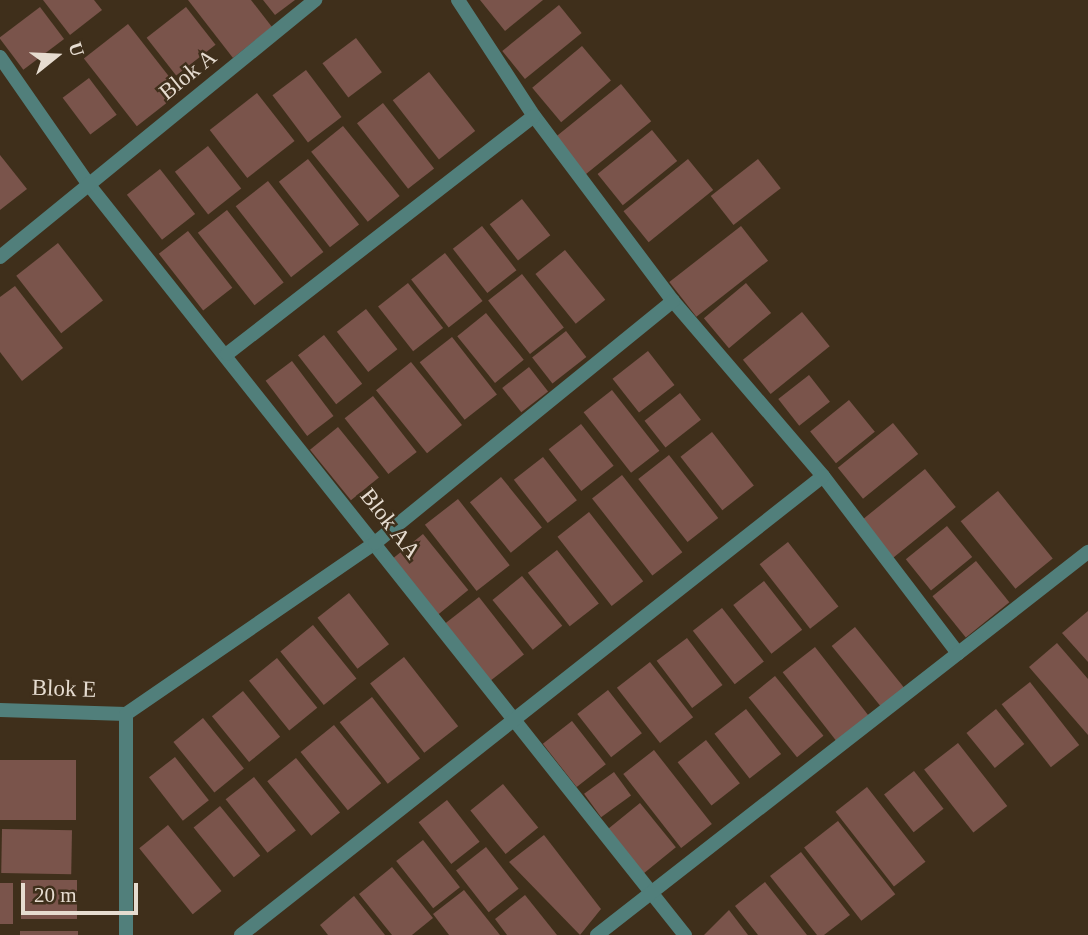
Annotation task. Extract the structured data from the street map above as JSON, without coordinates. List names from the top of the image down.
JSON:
{
  "streets": {
    "street": ["Blok A", "Blok AA", "Blok E"]
  },
  "scale_bar": "20 m",
  "north": "right"
}
